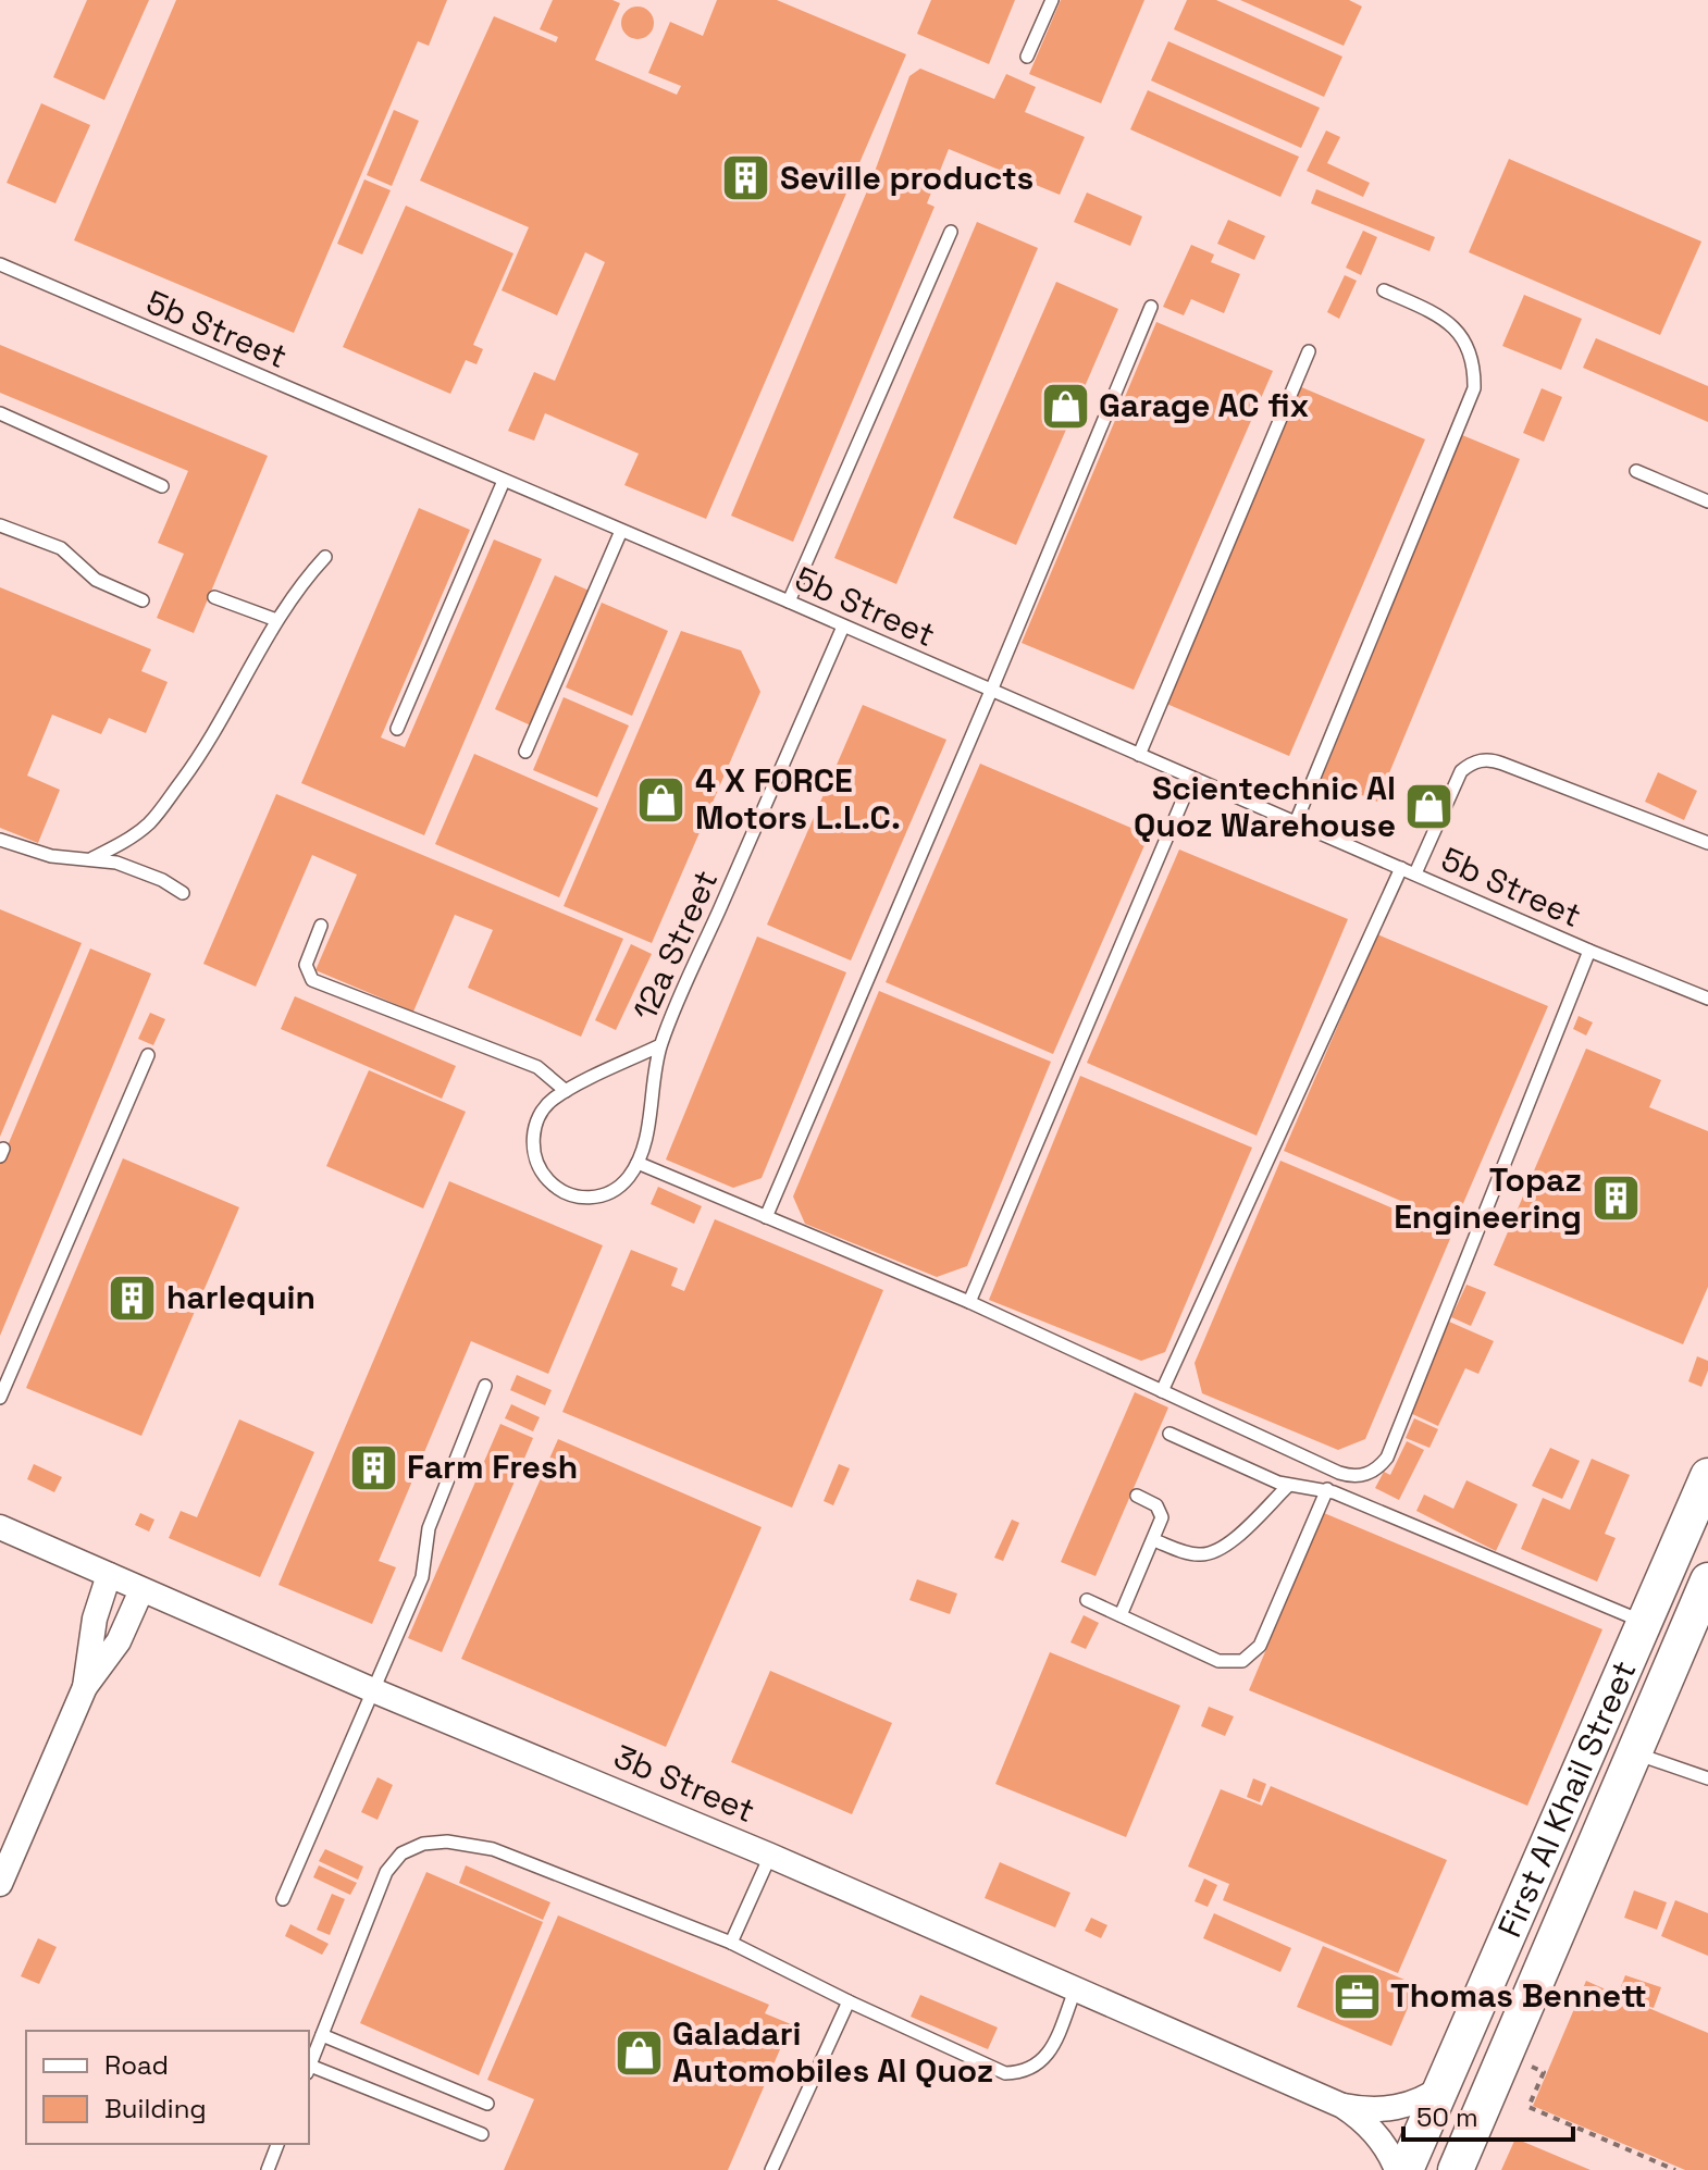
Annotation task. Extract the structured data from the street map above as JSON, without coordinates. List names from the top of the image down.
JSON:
{
  "streets": {
    "main road": ["First Al Khail Street"],
    "street": ["3b Street"],
    "lane": ["5b Street", "12a Street"]
  },
  "crossings": [
    ["5b Street", "12a Street"],
    ["3b Street", "First Al Khail Street"]
  ],
  "places": {
    "building": [
      "Seville products",
      "Topaz Engineering",
      "harlequin",
      "Farm Fresh"
    ],
    "shop": [
      "Garage AC fix",
      "4 X FORCE Motors L.L.C.",
      "Scientechnic Al Quoz Warehouse",
      "Galadari Automobiles Al Quoz"
    ],
    "office": ["Thomas Bennett"]
  },
  "legend": ["Road", "Building"],
  "scale_bar": "50 m"
}
